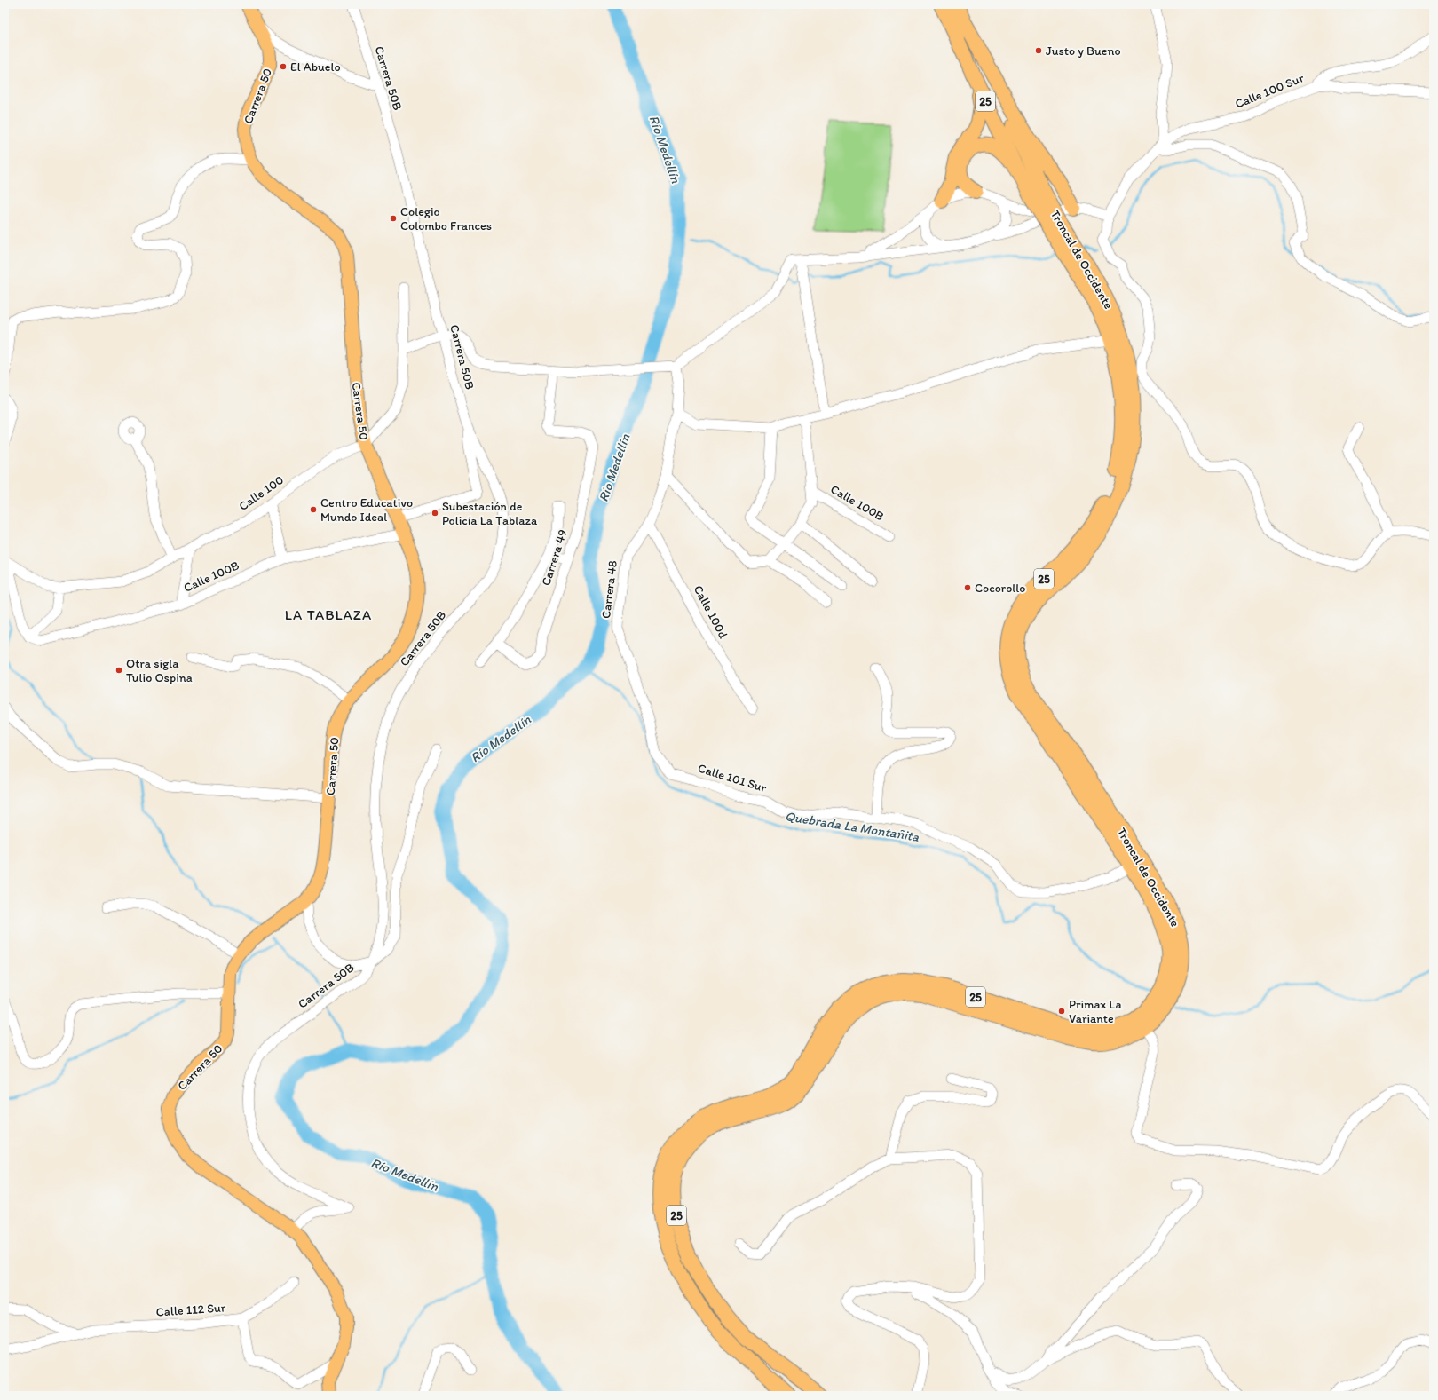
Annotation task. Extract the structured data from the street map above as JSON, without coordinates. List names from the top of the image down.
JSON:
{
  "streets": {
    "highway": ["25", "Troncal de Occidente"],
    "main road": ["Carrera 50"],
    "street": [
      "Carrera 50B",
      "Calle 100 Sur",
      "Calle 100",
      "Calle 100B",
      "Carrera 49",
      "Carrera 48",
      "Calle 100d",
      "Calle 101 Sur",
      "Calle 112 Sur"
    ]
  },
  "crossings": [
    ["Carrera 50B", "Carrera 50"],
    ["Carrera 50", "Calle 100"],
    ["Carrera 50", "Calle 100B"],
    ["Carrera 50", "Calle 112 Sur"],
    ["Troncal de Occidente", "Calle 101 Sur"],
    ["Carrera 48", "Calle 100d"],
    ["Carrera 48", "Calle 101 Sur"]
  ],
  "districts": ["LA TABLAZA"],
  "water": ["Río Medellín", "Quebrada La Montañita"],
  "places": [
    "Justo y Bueno",
    "El Abuelo",
    "Colegio Colombo Frances",
    "Centro Educativo Mundo Ideal",
    "Subestación de Policía La Tablaza",
    "Cocorollo",
    "Otra sigla Tulio Ospina",
    "Primax La Variante"
  ]
}
